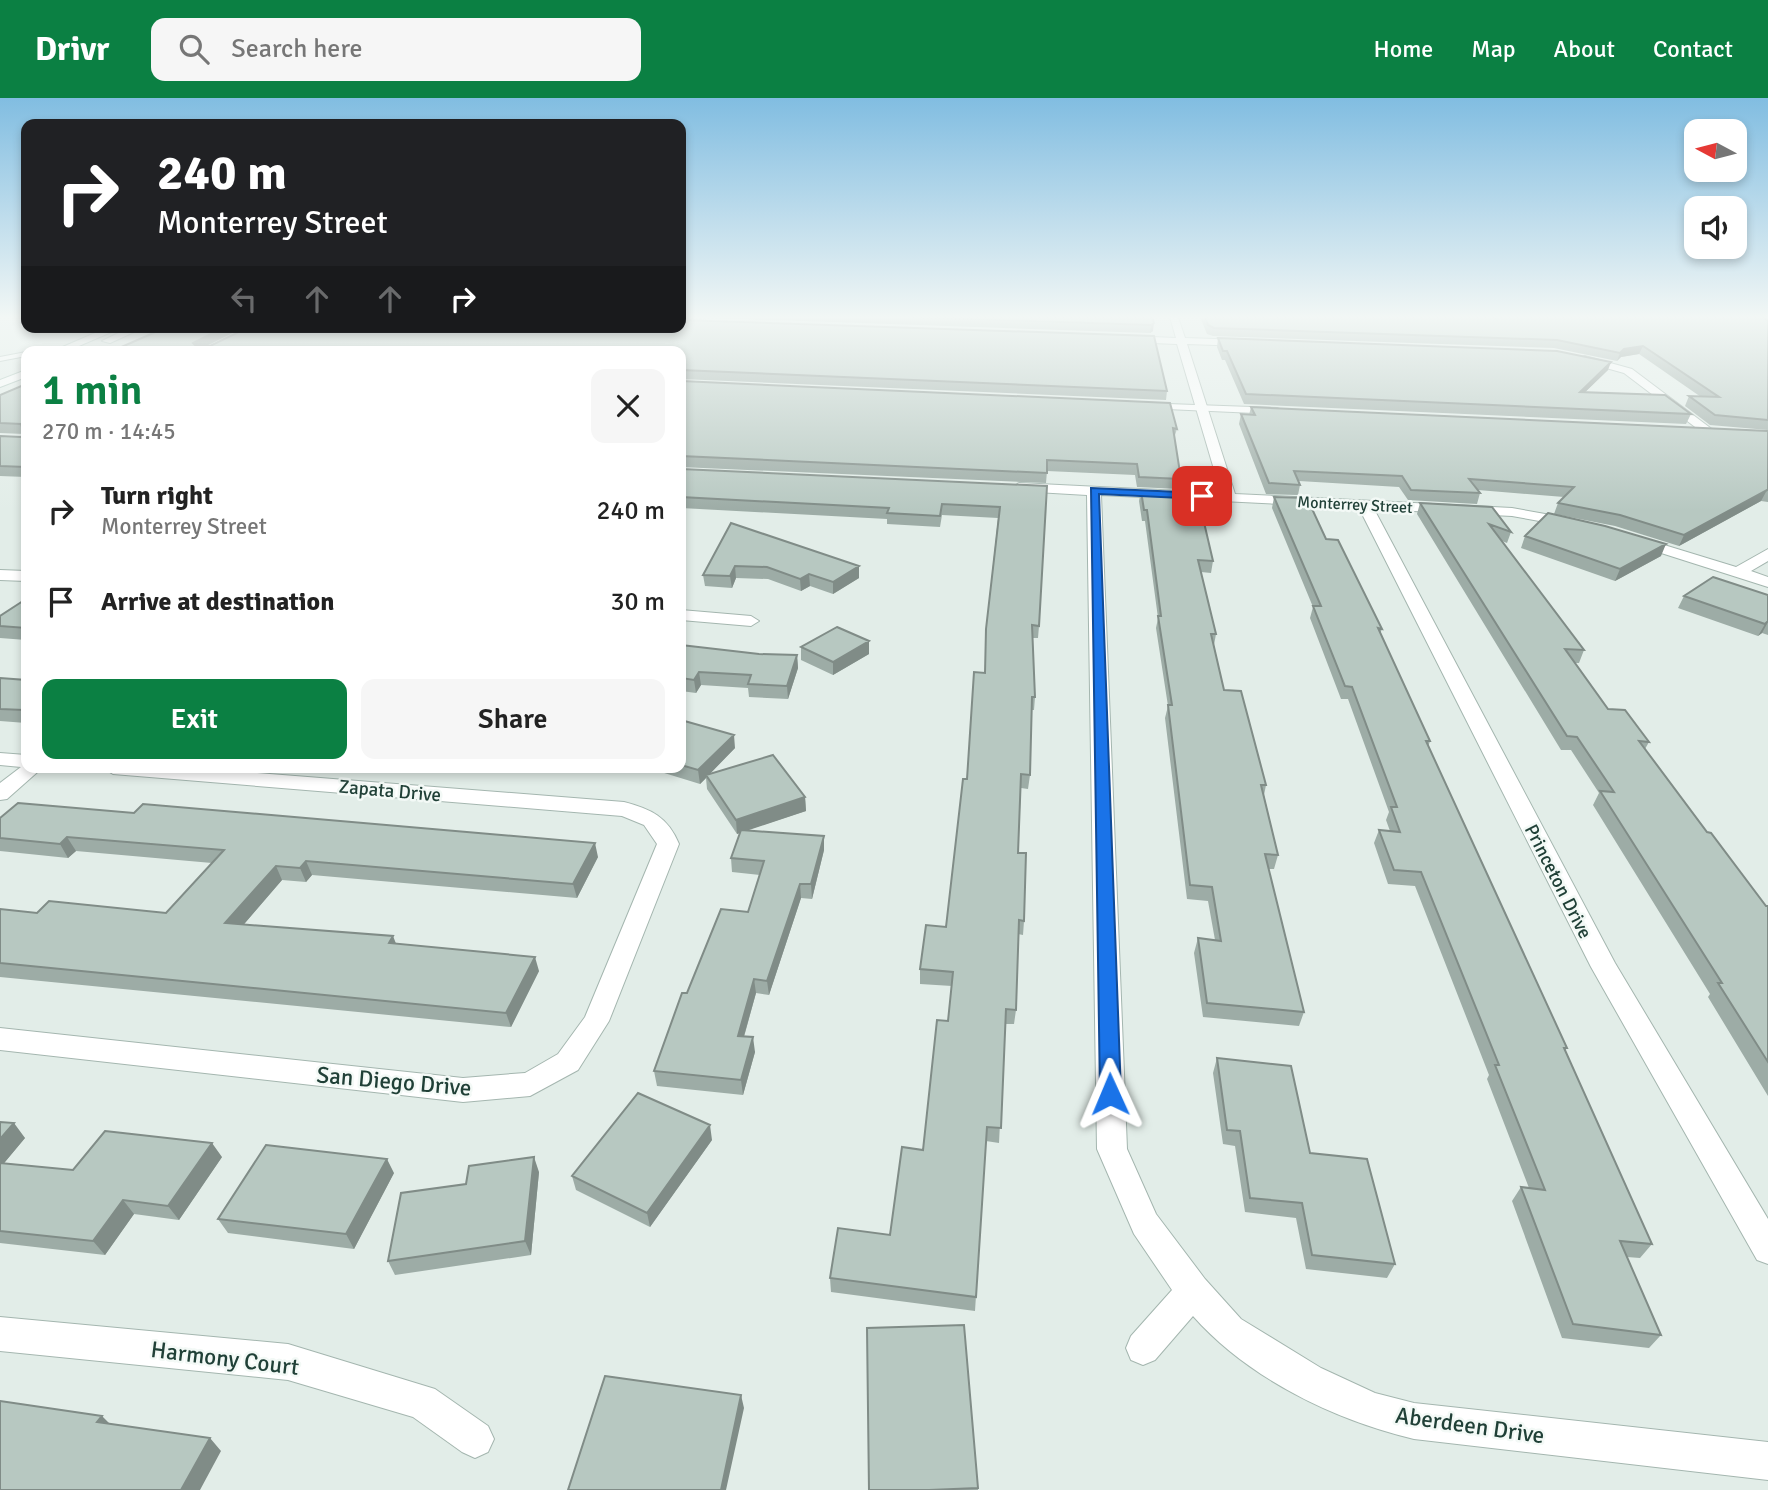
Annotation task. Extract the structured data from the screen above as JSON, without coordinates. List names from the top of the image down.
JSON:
{
  "streets": {
    "street": [
      "Monterrey Street",
      "Zapata Drive",
      "Princeton Drive",
      "San Diego Drive",
      "Harmony Court",
      "Aberdeen Drive"
    ]
  },
  "crossings": [
    ["Monterrey Street", "Princeton Drive"],
    ["Monterrey Street", "Aberdeen Drive"],
    ["Zapata Drive", "San Diego Drive"]
  ],
  "north": "left",
  "page": {
    "header": "Drivr",
    "search": "Search here",
    "nav": [
      "Home",
      "Map",
      "About",
      "Contact"
    ],
    "turn": ["240 m", "Monterrey Street"],
    "heading": ["1 min", "270 m · 14:45"],
    "list": [
      {
        "name": "Turn right",
        "note": "Monterrey Street",
        "value": "240 m"
      },
      {
        "name": "Arrive at destination",
        "value": "30 m"
      }
    ],
    "buttons": ["Exit", "Share"]
  }
}
